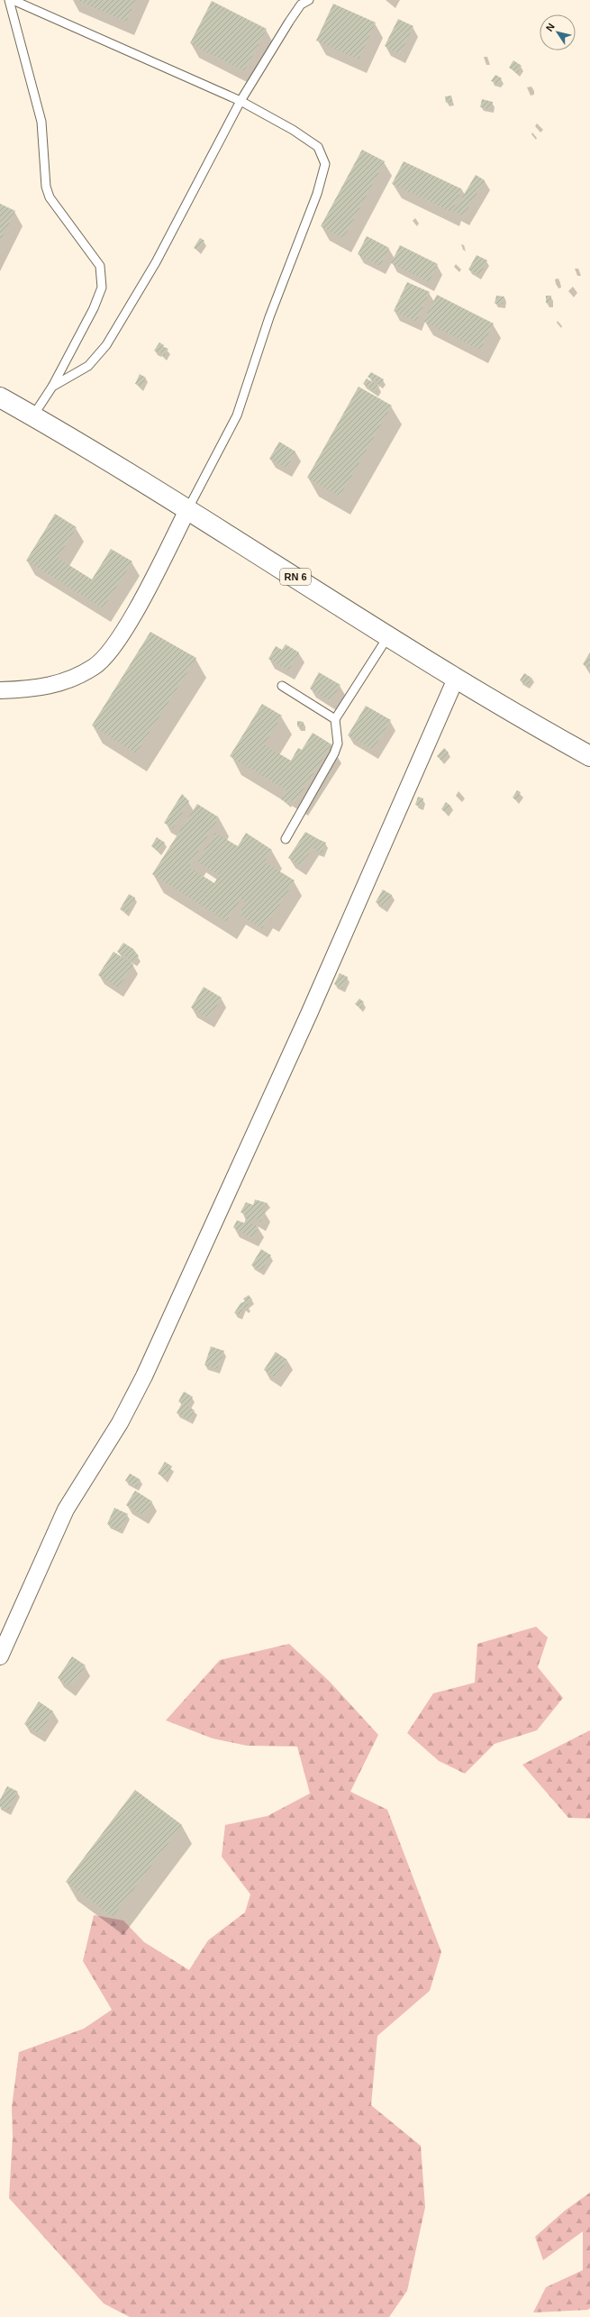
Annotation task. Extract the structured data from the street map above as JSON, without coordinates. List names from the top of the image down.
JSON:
{
  "streets": {
    "main road": ["RN 6"]
  },
  "north": "top left"
}
